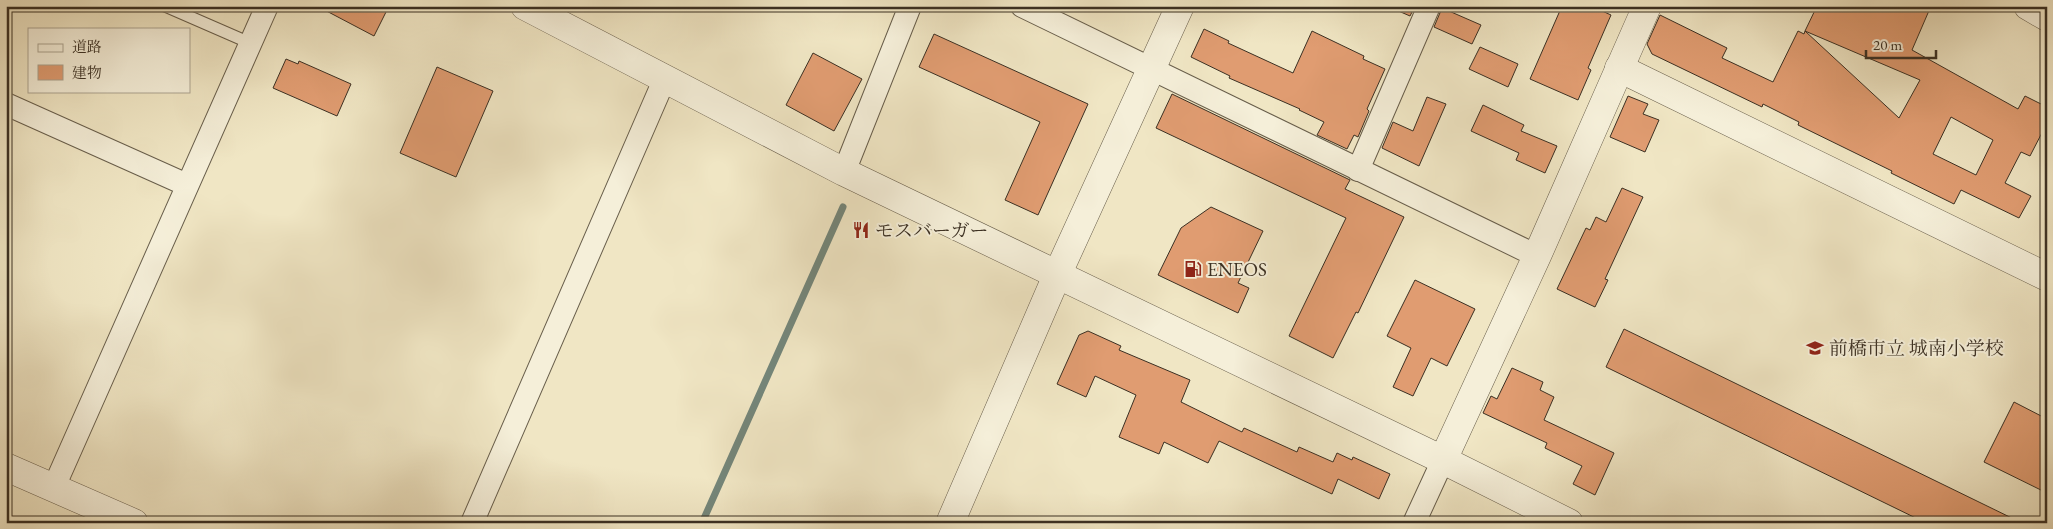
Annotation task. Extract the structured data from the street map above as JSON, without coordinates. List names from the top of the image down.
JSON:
{
  "places": {
    "restaurant": ["モスバーガー"],
    "fuel station": ["ENEOS"],
    "school or university": ["前橋市立 城南小学校"]
  },
  "legend": ["道路", "建物"],
  "scale_bar": "20 m"
}
